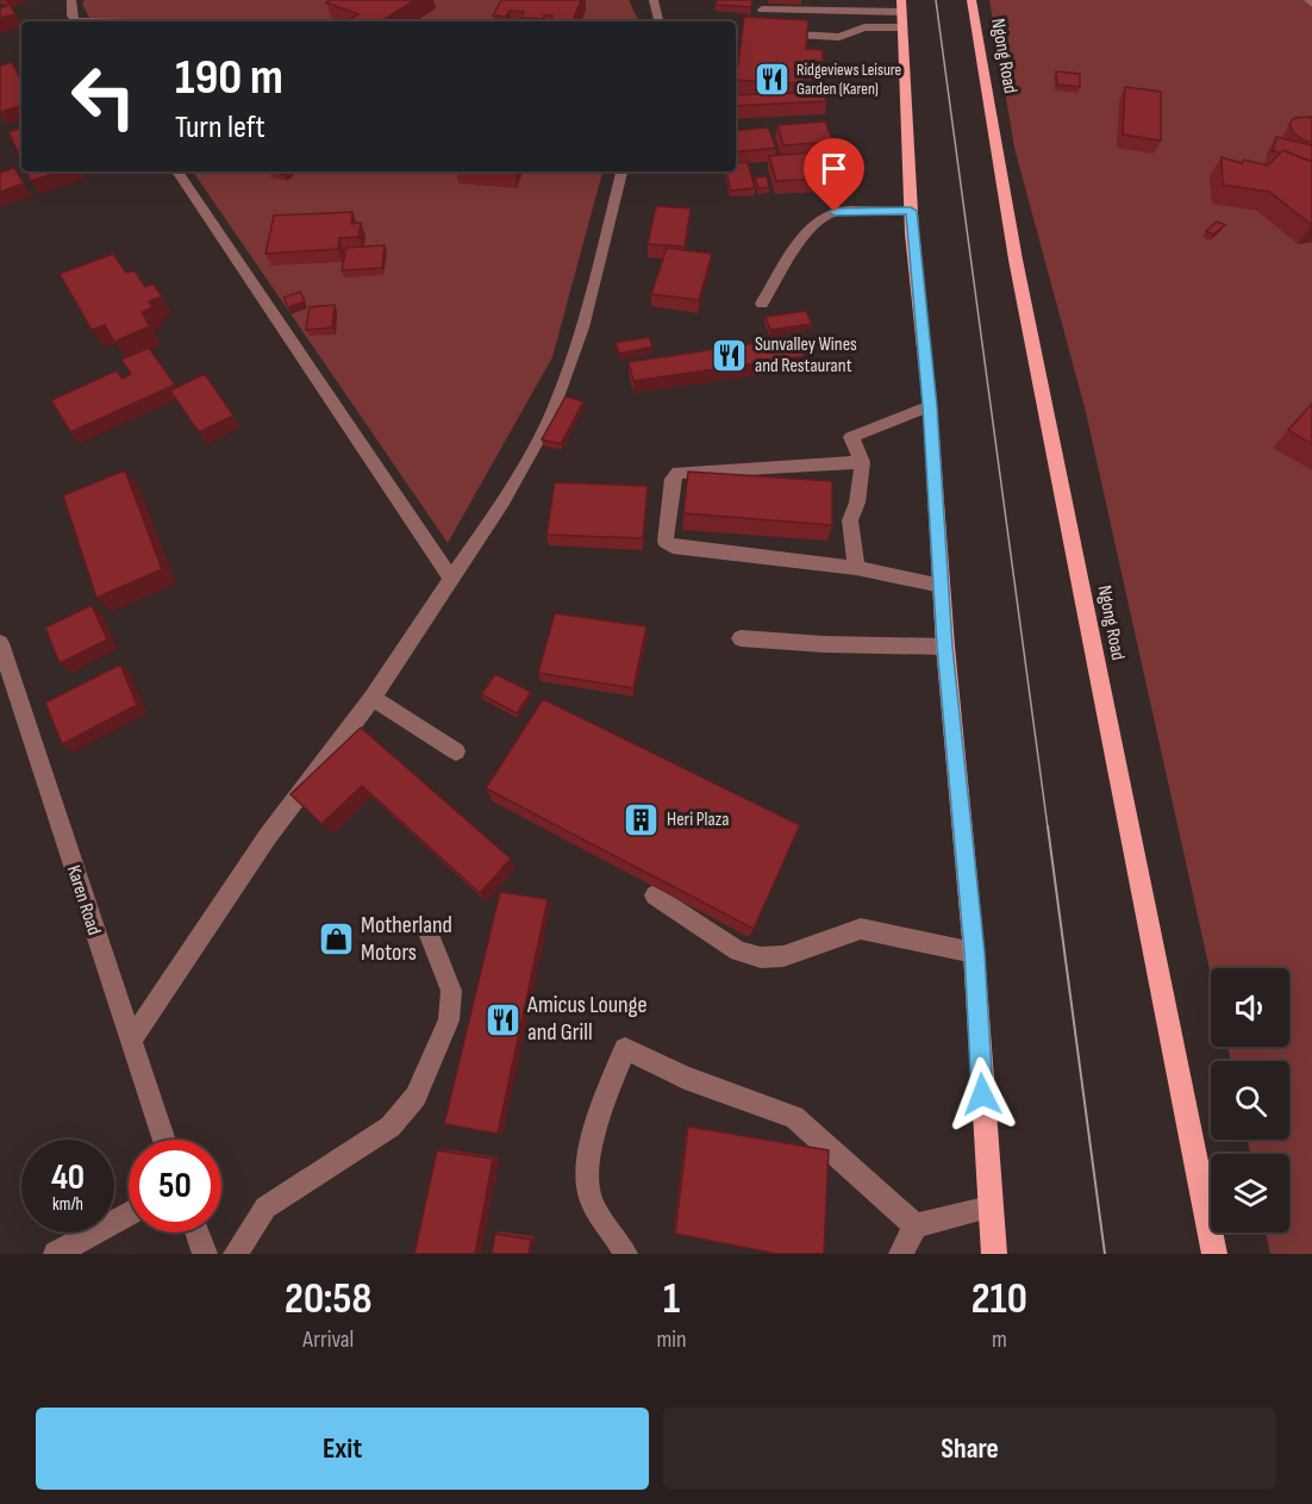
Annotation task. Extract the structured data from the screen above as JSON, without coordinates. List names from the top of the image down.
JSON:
{
  "streets": {
    "main road": ["Ngong Road"],
    "street": ["Karen Road"]
  },
  "places": {
    "restaurant": ["Ridgeviews Leisure Garden (Karen)", "Sunvalley Wines and Restaurant", "Amicus Lounge and Grill"],
    "building": ["Heri Plaza"],
    "shop": ["Motherland Motors"]
  },
  "page": {
    "turn": ["190 m", "Turn left"],
    "speed": "40 km/h",
    "limit": "50",
    "eta": [
      "20:58",
      "Arrival",
      "1",
      "min",
      "210",
      "m"
    ],
    "buttons": ["Exit", "Share"]
  }
}
